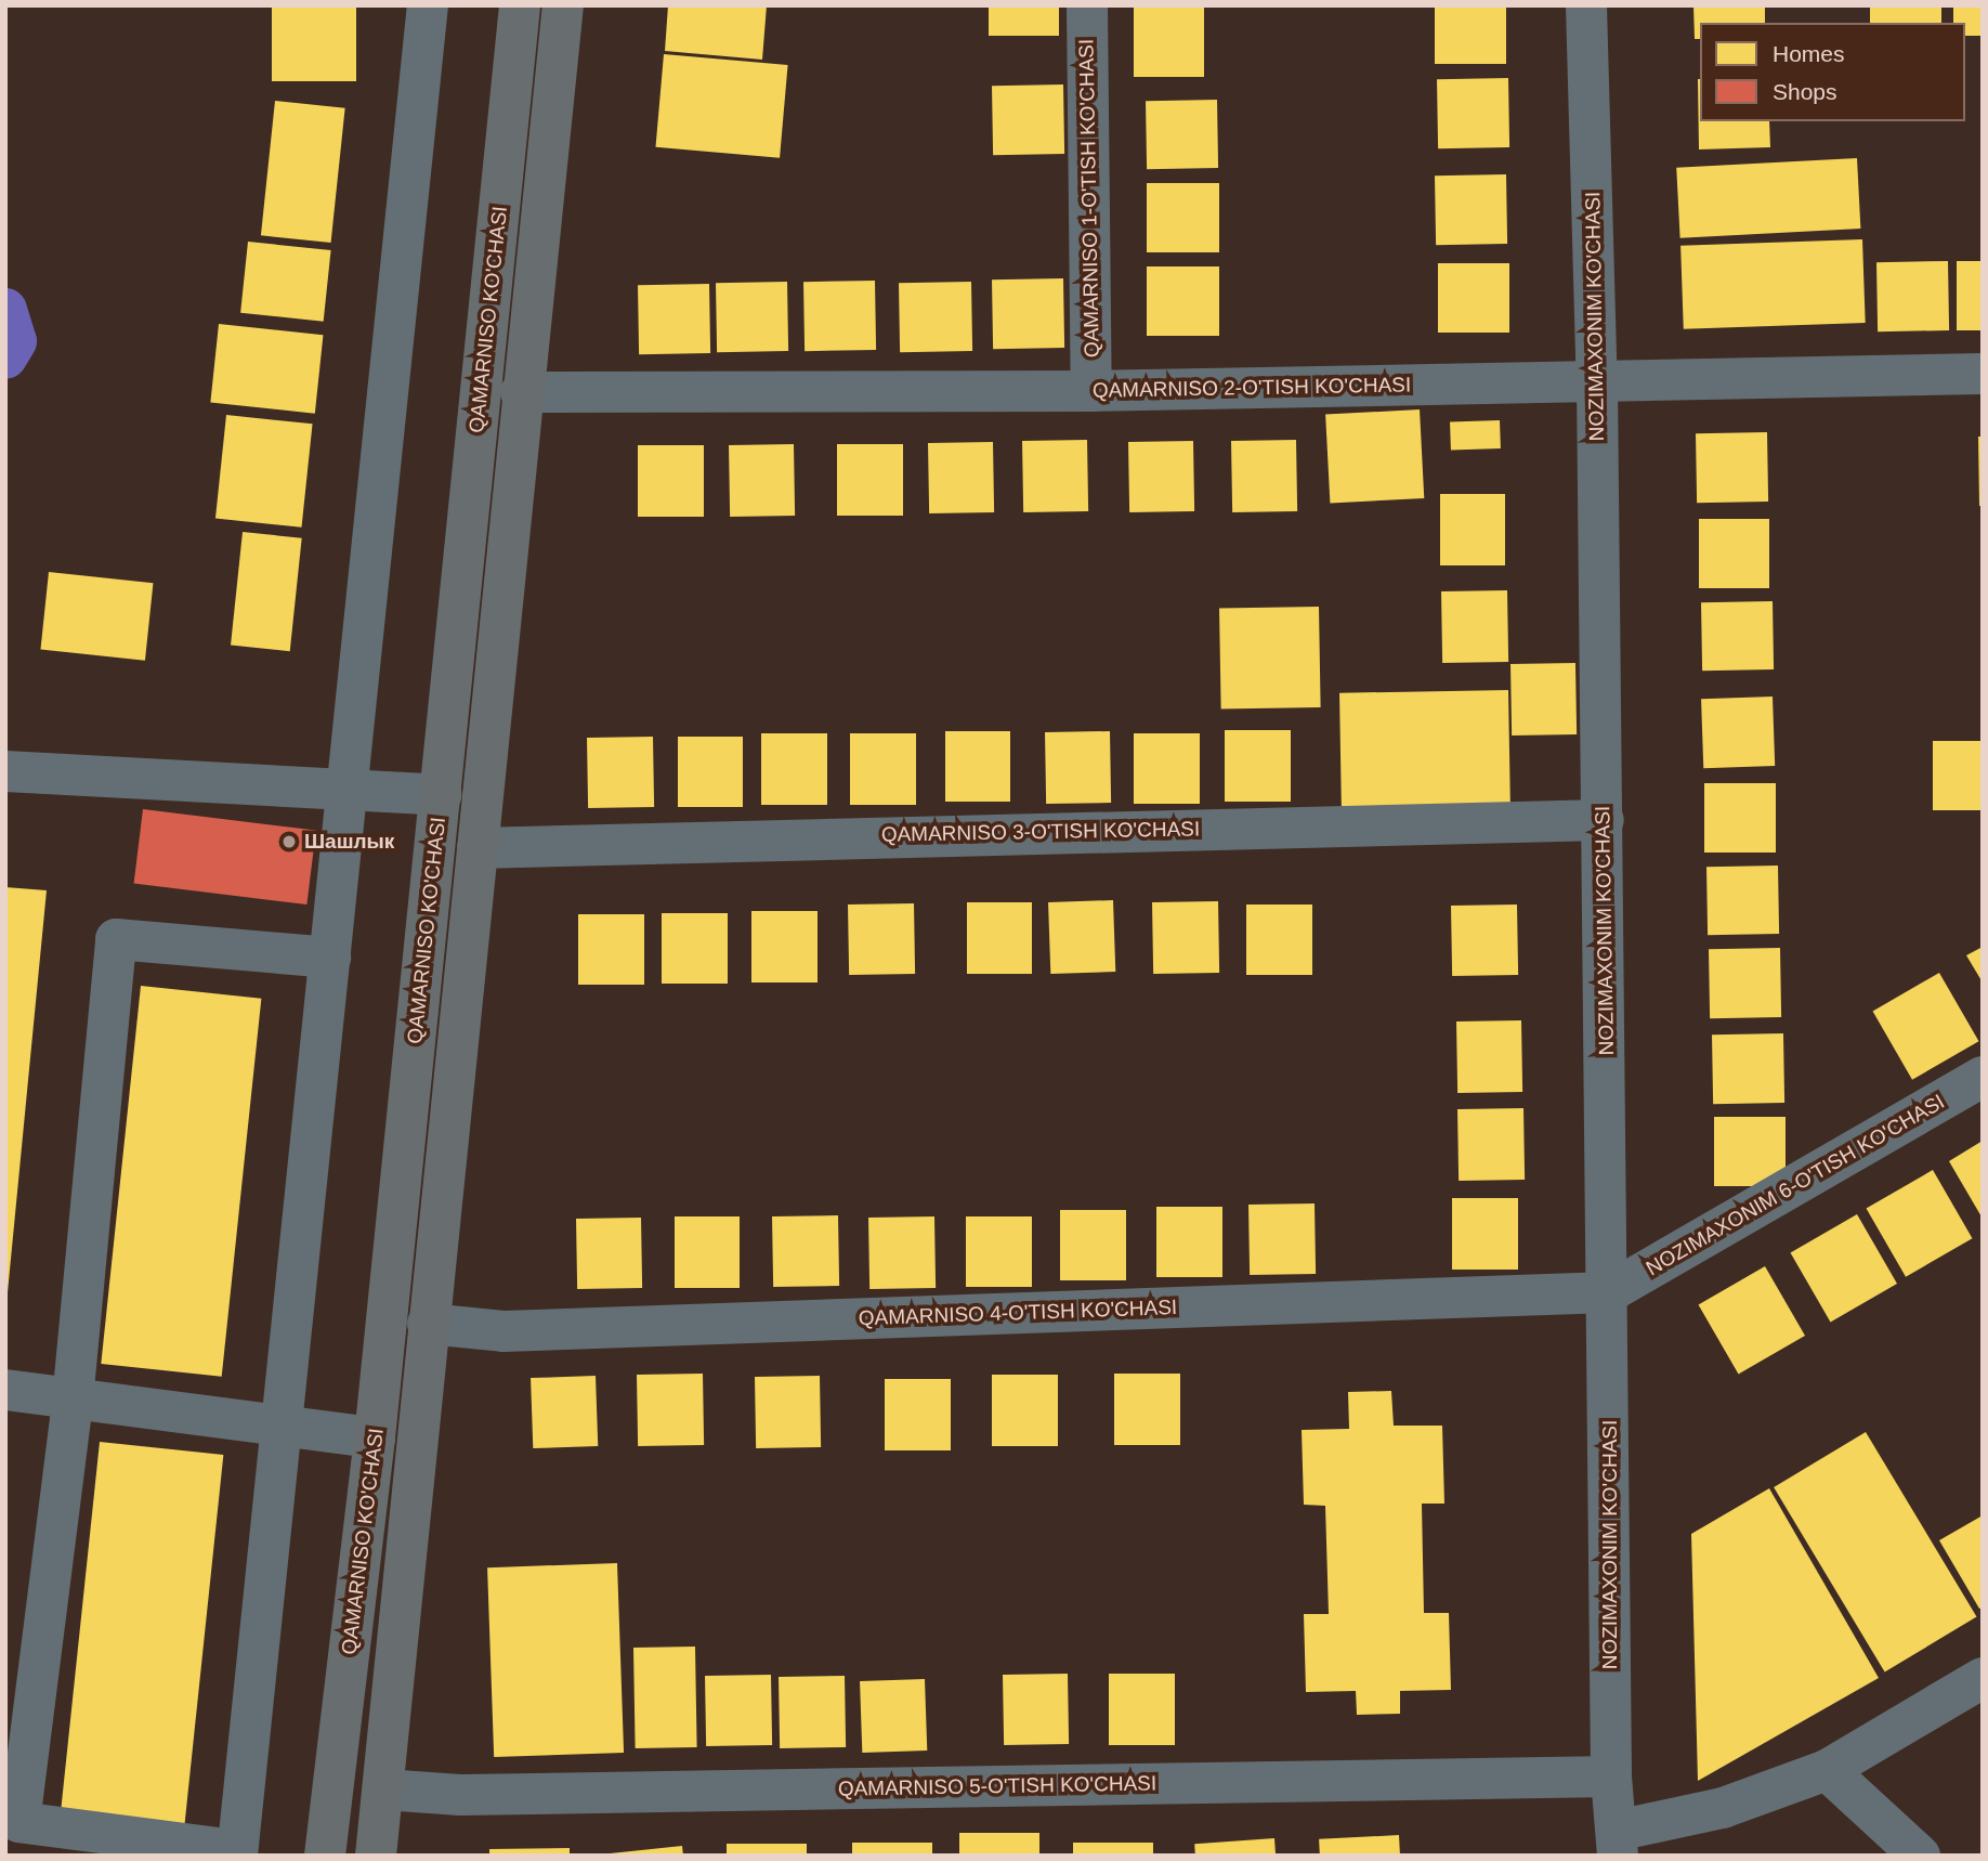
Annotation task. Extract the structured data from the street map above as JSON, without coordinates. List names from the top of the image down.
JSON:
{
  "streets": {
    "main road": ["QAMARNISO KO'CHASI"],
    "street": [
      "QAMARNISO 1-O'TISH KO'CHASI",
      "NOZIMAXONIM KO'CHASI",
      "QAMARNISO 2-O'TISH KO'CHASI",
      "QAMARNISO 3-O'TISH KO'CHASI",
      "NOZIMAXONIM 6-O'TISH KO'CHASI",
      "QAMARNISO 4-O'TISH KO'CHASI",
      "QAMARNISO 5-O'TISH KO'CHASI"
    ]
  },
  "crossings": [
    ["QAMARNISO 1-O'TISH KO'CHASI", "QAMARNISO 2-O'TISH KO'CHASI"],
    ["NOZIMAXONIM KO'CHASI", "QAMARNISO 2-O'TISH KO'CHASI"],
    ["NOZIMAXONIM KO'CHASI", "QAMARNISO 3-O'TISH KO'CHASI"],
    ["NOZIMAXONIM KO'CHASI", "NOZIMAXONIM 6-O'TISH KO'CHASI"],
    ["NOZIMAXONIM KO'CHASI", "QAMARNISO 4-O'TISH KO'CHASI"],
    ["NOZIMAXONIM KO'CHASI", "QAMARNISO 5-O'TISH KO'CHASI"],
    ["QAMARNISO KO'CHASI", "QAMARNISO 2-O'TISH KO'CHASI"],
    ["QAMARNISO KO'CHASI", "QAMARNISO 3-O'TISH KO'CHASI"],
    ["QAMARNISO KO'CHASI", "QAMARNISO 4-O'TISH KO'CHASI"],
    ["QAMARNISO KO'CHASI", "QAMARNISO 5-O'TISH KO'CHASI"],
    ["NOZIMAXONIM 6-O'TISH KO'CHASI", "QAMARNISO 4-O'TISH KO'CHASI"]
  ],
  "places": ["Шашлык"],
  "legend": ["Homes", "Shops"]
}
